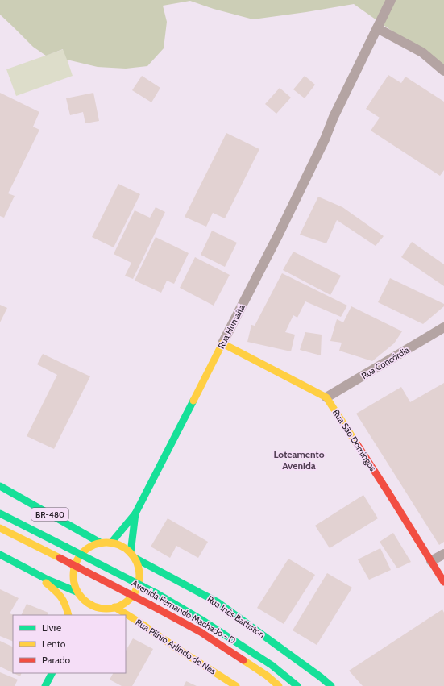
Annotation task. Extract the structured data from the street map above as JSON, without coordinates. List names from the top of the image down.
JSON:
{
  "streets": {
    "main road": [
      "Rua Humaitá",
      "Rua São Domingos",
      "BR-480",
      "Avenida Fernando Machado - D",
      "Rua Inês Battiston",
      "Rua Plínio Arlindo de Nes"
    ],
    "street": ["Rua Concórdia"]
  },
  "crossings": [
    ["Rua Humaitá", "Rua São Domingos"],
    ["Rua Humaitá", "BR-480"],
    ["Rua Humaitá", "Rua Inês Battiston"],
    ["Rua Humaitá", "Rua Plínio Arlindo de Nes"],
    ["Rua Concórdia", "Rua São Domingos"],
    ["BR-480", "Rua Inês Battiston"],
    ["BR-480", "Rua Plínio Arlindo de Nes"],
    ["Rua Inês Battiston", "Rua Plínio Arlindo de Nes"]
  ],
  "districts": ["Loteamento Avenida"],
  "legend": ["Livre", "Lento", "Parado"]
}
